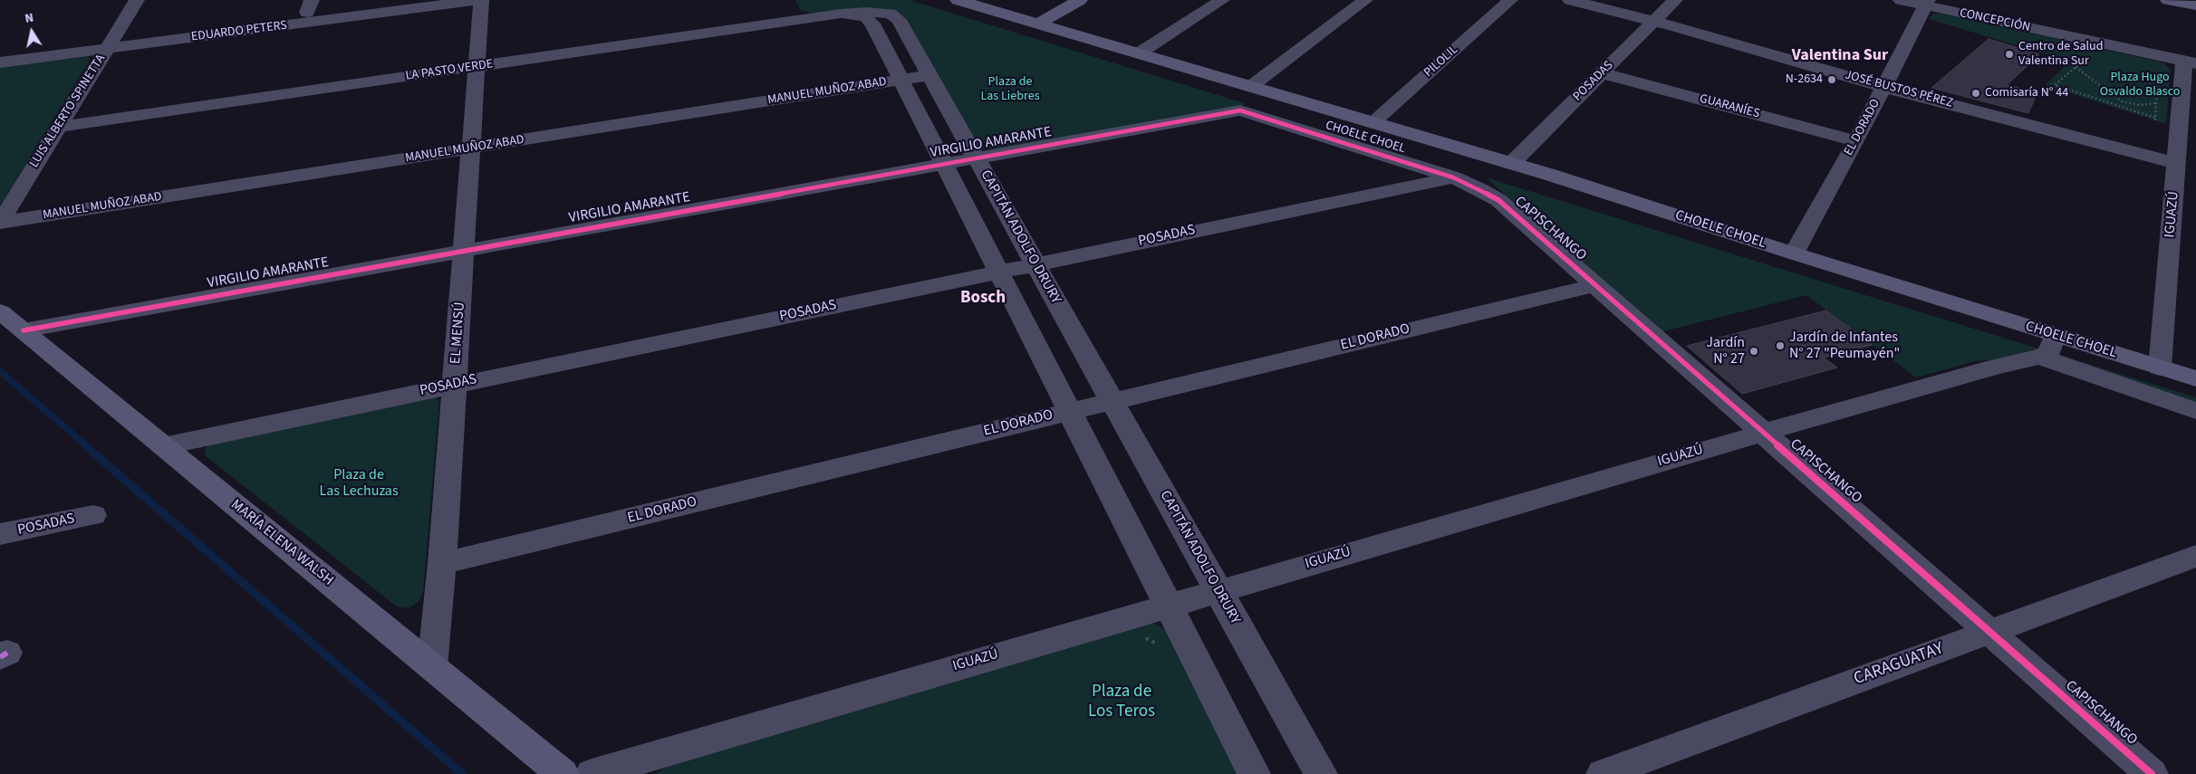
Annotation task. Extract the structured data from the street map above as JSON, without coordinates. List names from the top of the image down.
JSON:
{
  "streets": {
    "street": [
      "CONCEPCIÓN",
      "EDUARDO PETERS",
      "PILOLIL",
      "LA PASTO VERDE",
      "POSADAS",
      "JOSÉ BUSTOS PÉREZ",
      "MANUEL MUÑOZ ABAD",
      "GUARANÍES",
      "LUIS ALBERTO SPINETTA",
      "EL DORADO",
      "CHOELE CHOEL",
      "VIRGILIO AMARANTE",
      "IGUAZÚ",
      "CAPISCHANGO",
      "CAPITÁN ADOLFO DRURY",
      "EL MENSÚ",
      "MARÍA ELENA WALSH",
      "CARAGUATAY"
    ]
  },
  "crossings": [
    ["CONCEPCIÓN", "EL DORADO"],
    ["CONCEPCIÓN", "IGUAZÚ"],
    ["EDUARDO PETERS", "LUIS ALBERTO SPINETTA"],
    ["EDUARDO PETERS", "EL MENSÚ"],
    ["PILOLIL", "CHOELE CHOEL"],
    ["LA PASTO VERDE", "LUIS ALBERTO SPINETTA"],
    ["LA PASTO VERDE", "CAPITÁN ADOLFO DRURY"],
    ["LA PASTO VERDE", "EL MENSÚ"],
    ["POSADAS", "JOSÉ BUSTOS PÉREZ"],
    ["POSADAS", "GUARANÍES"],
    ["POSADAS", "CHOELE CHOEL"],
    ["POSADAS", "CAPITÁN ADOLFO DRURY"],
    ["POSADAS", "EL MENSÚ"],
    ["POSADAS", "MARÍA ELENA WALSH"],
    ["JOSÉ BUSTOS PÉREZ", "EL DORADO"],
    ["JOSÉ BUSTOS PÉREZ", "IGUAZÚ"],
    ["MANUEL MUÑOZ ABAD", "LUIS ALBERTO SPINETTA"],
    ["MANUEL MUÑOZ ABAD", "CAPITÁN ADOLFO DRURY"],
    ["MANUEL MUÑOZ ABAD", "EL MENSÚ"],
    ["GUARANÍES", "EL DORADO"],
    ["EL DORADO", "CHOELE CHOEL"],
    ["EL DORADO", "CAPISCHANGO"],
    ["EL DORADO", "CAPITÁN ADOLFO DRURY"],
    ["EL DORADO", "EL MENSÚ"],
    ["CHOELE CHOEL", "VIRGILIO AMARANTE"],
    ["CHOELE CHOEL", "IGUAZÚ"],
    ["CHOELE CHOEL", "CAPISCHANGO"],
    ["VIRGILIO AMARANTE", "CAPITÁN ADOLFO DRURY"],
    ["VIRGILIO AMARANTE", "EL MENSÚ"],
    ["VIRGILIO AMARANTE", "MARÍA ELENA WALSH"],
    ["IGUAZÚ", "CAPISCHANGO"],
    ["IGUAZÚ", "CAPITÁN ADOLFO DRURY"],
    ["CAPISCHANGO", "CARAGUATAY"],
    ["EL MENSÚ", "MARÍA ELENA WALSH"]
  ],
  "districts": ["Valentina Sur", "Bosch"],
  "parks": [
    "Plaza Hugo Osvaldo Blasco",
    "Plaza de Las Liebres",
    "Plaza de Las Lechuzas",
    "Plaza de Los Teros"
  ],
  "places": [
    "Centro de Salud Valentina Sur",
    "N-2634",
    "Comisaría N° 44",
    "Jardín de Infantes N° 27 \"Peumayén\"",
    "Jardín N° 27"
  ],
  "north": "top"
}
